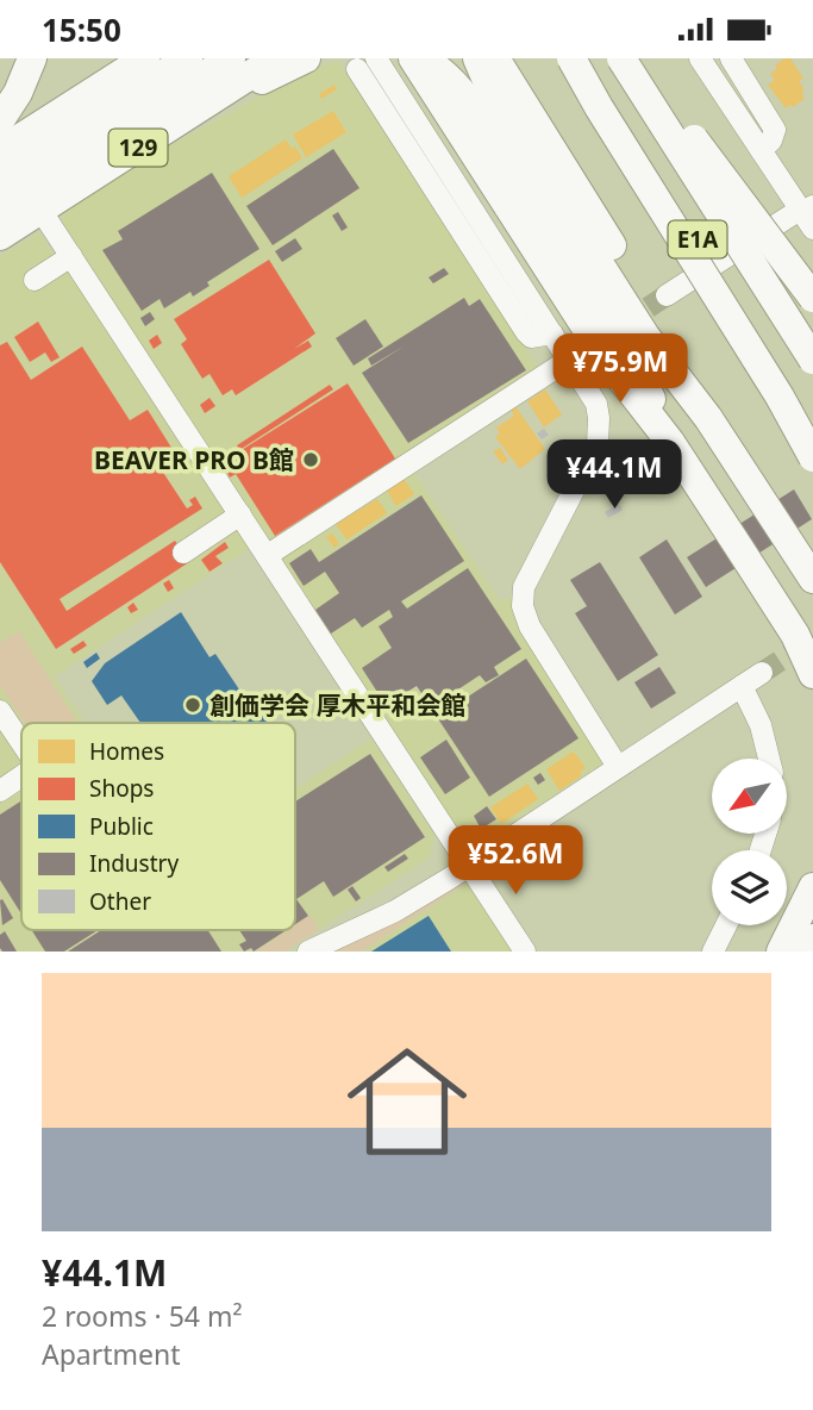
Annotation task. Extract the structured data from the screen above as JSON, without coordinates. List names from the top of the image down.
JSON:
{
  "streets": {
    "highway": ["129", "E1A"]
  },
  "places": ["BEAVER PRO B館", "創価学会 厚木平和会館"],
  "legend": [
    "Homes",
    "Shops",
    "Public",
    "Industry",
    "Other"
  ],
  "north": "bottom left",
  "page": {
    "status": "15:50",
    "price": ["¥75.9M", "¥44.1M", "¥52.6M"],
    "list": [
      {
        "name": "¥44.1M",
        "note": "2 rooms · 54 m² · Apartment"
      }
    ]
  }
}
